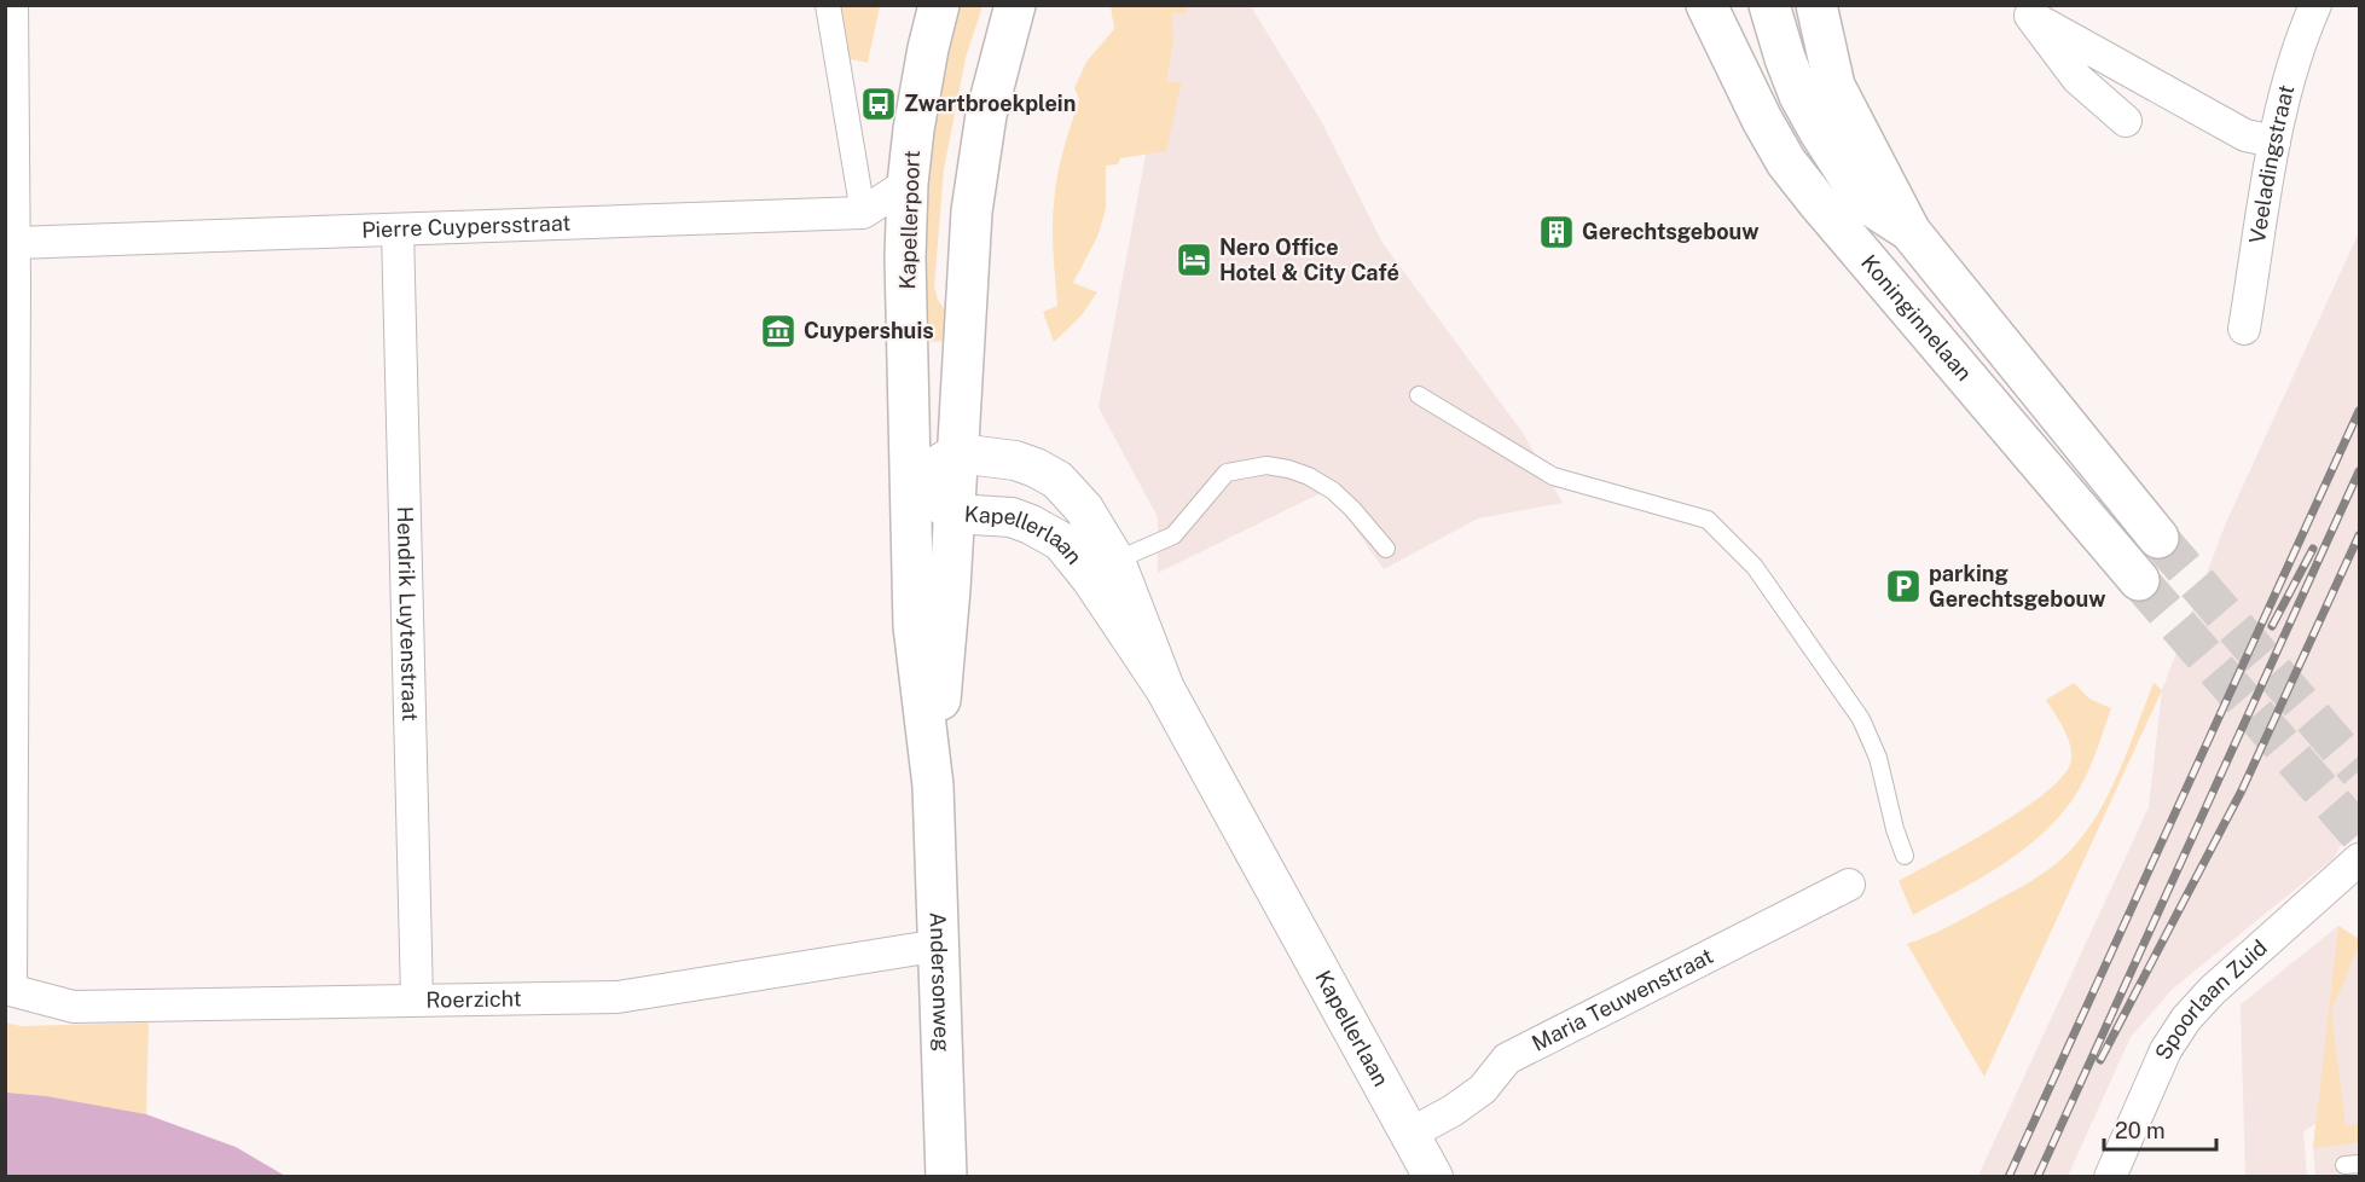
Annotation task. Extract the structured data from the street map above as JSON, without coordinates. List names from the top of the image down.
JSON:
{
  "streets": {
    "main road": ["Kapellerpoort", "Koninginnelaan", "Andersonweg"],
    "street": [
      "Veeladingstraat",
      "Pierre Cuypersstraat",
      "Kapellerlaan",
      "Hendrik Luytenstraat",
      "Roerzicht",
      "Maria Teuwenstraat",
      "Spoorlaan Zuid"
    ]
  },
  "crossings": [
    ["Kapellerpoort", "Kapellerlaan"],
    ["Kapellerpoort", "Andersonweg"],
    ["Pierre Cuypersstraat", "Hendrik Luytenstraat"],
    ["Kapellerlaan", "Andersonweg"],
    ["Kapellerlaan", "Maria Teuwenstraat"],
    ["Hendrik Luytenstraat", "Roerzicht"],
    ["Andersonweg", "Roerzicht"]
  ],
  "places": {
    "bus stop": ["Zwartbroekplein"],
    "building": ["Gerechtsgebouw"],
    "hotel": ["Nero Office Hotel & City Café"],
    "museum": ["Cuypershuis"],
    "parking": ["parking Gerechtsgebouw"]
  },
  "scale_bar": "20 m"
}
